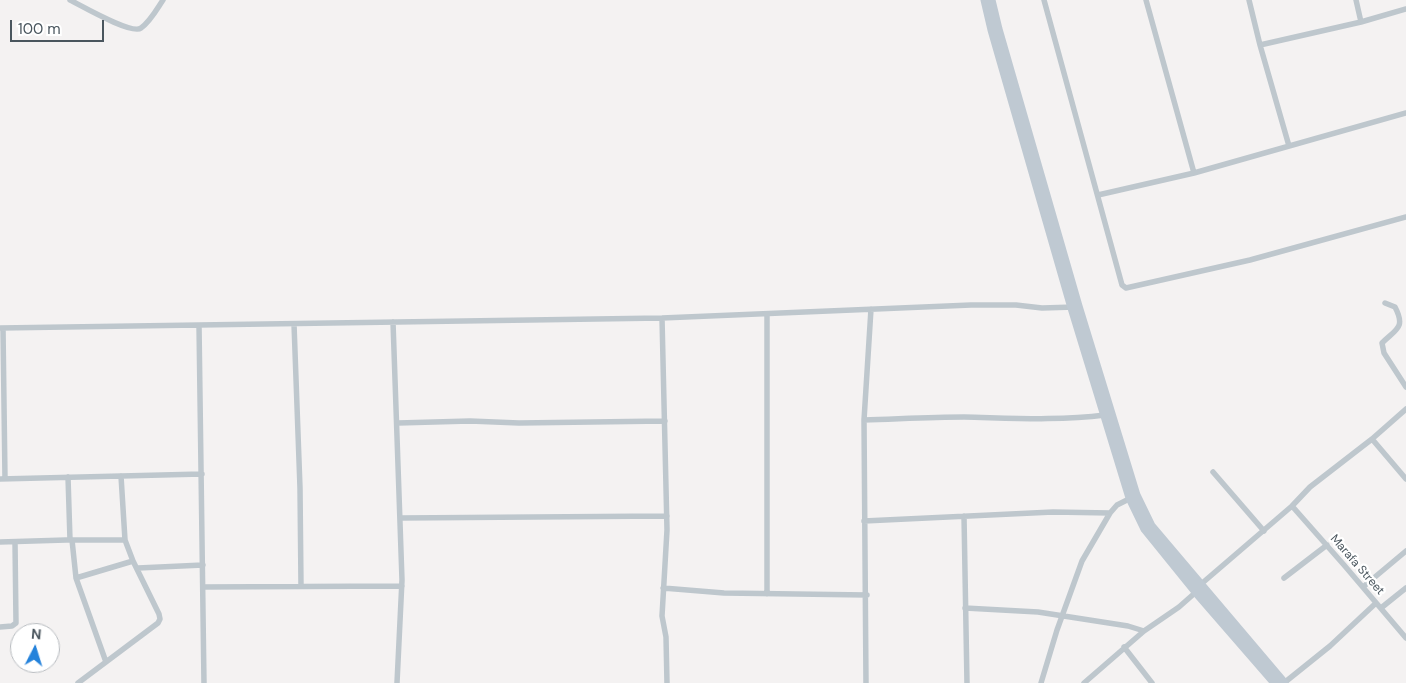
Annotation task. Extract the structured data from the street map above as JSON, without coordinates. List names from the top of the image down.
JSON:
{
  "streets": {
    "street": ["Marafa Street"]
  },
  "scale_bar": "100 m",
  "north": "top"
}
